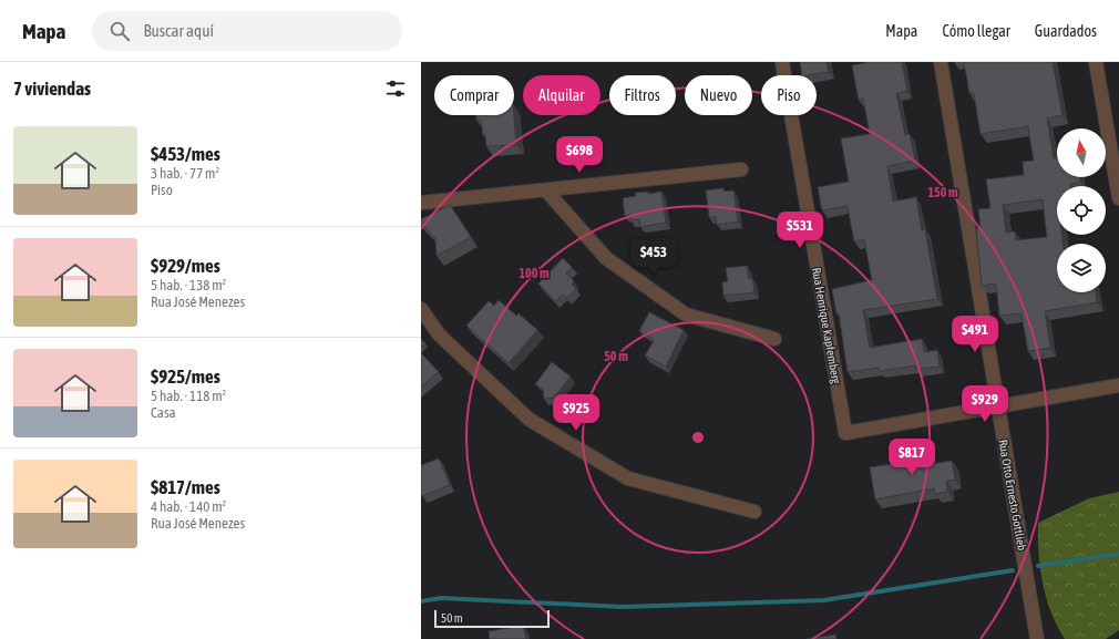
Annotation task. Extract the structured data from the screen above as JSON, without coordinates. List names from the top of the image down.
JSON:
{
  "streets": {
    "street": ["Rua Henrique Kapfemberg", "Rua Otto Ernesto Gottlieb"]
  },
  "crossings": [
    ["Rua Henrique Kapfemberg", "Rua Otto Ernesto Gottlieb"]
  ],
  "scale_bar": "50 m",
  "north": "top",
  "page": {
    "header": "Mapa",
    "search": "Buscar aquí",
    "nav": ["Mapa", "Cómo llegar", "Guardados"],
    "heading": "7 viviendas",
    "chip": [
      "Comprar",
      "Alquilar",
      "Filtros",
      "Nuevo",
      "Piso"
    ],
    "list": [
      {
        "name": "$453/mes",
        "note": "3 hab. · 77 m² · Piso"
      },
      {
        "name": "$929/mes",
        "note": "5 hab. · 138 m² · Rua José Menezes"
      },
      {
        "name": "$925/mes",
        "note": "5 hab. · 118 m² · Casa"
      },
      {
        "name": "$817/mes",
        "note": "4 hab. · 140 m² · Rua José Menezes"
      }
    ],
    "price": [
      "$698",
      "$531",
      "$453",
      "$491",
      "$929",
      "$925",
      "$817"
    ],
    "scale": "50 m"
  },
  "rings": ["150 m", "100 m", "50 m"]
}
